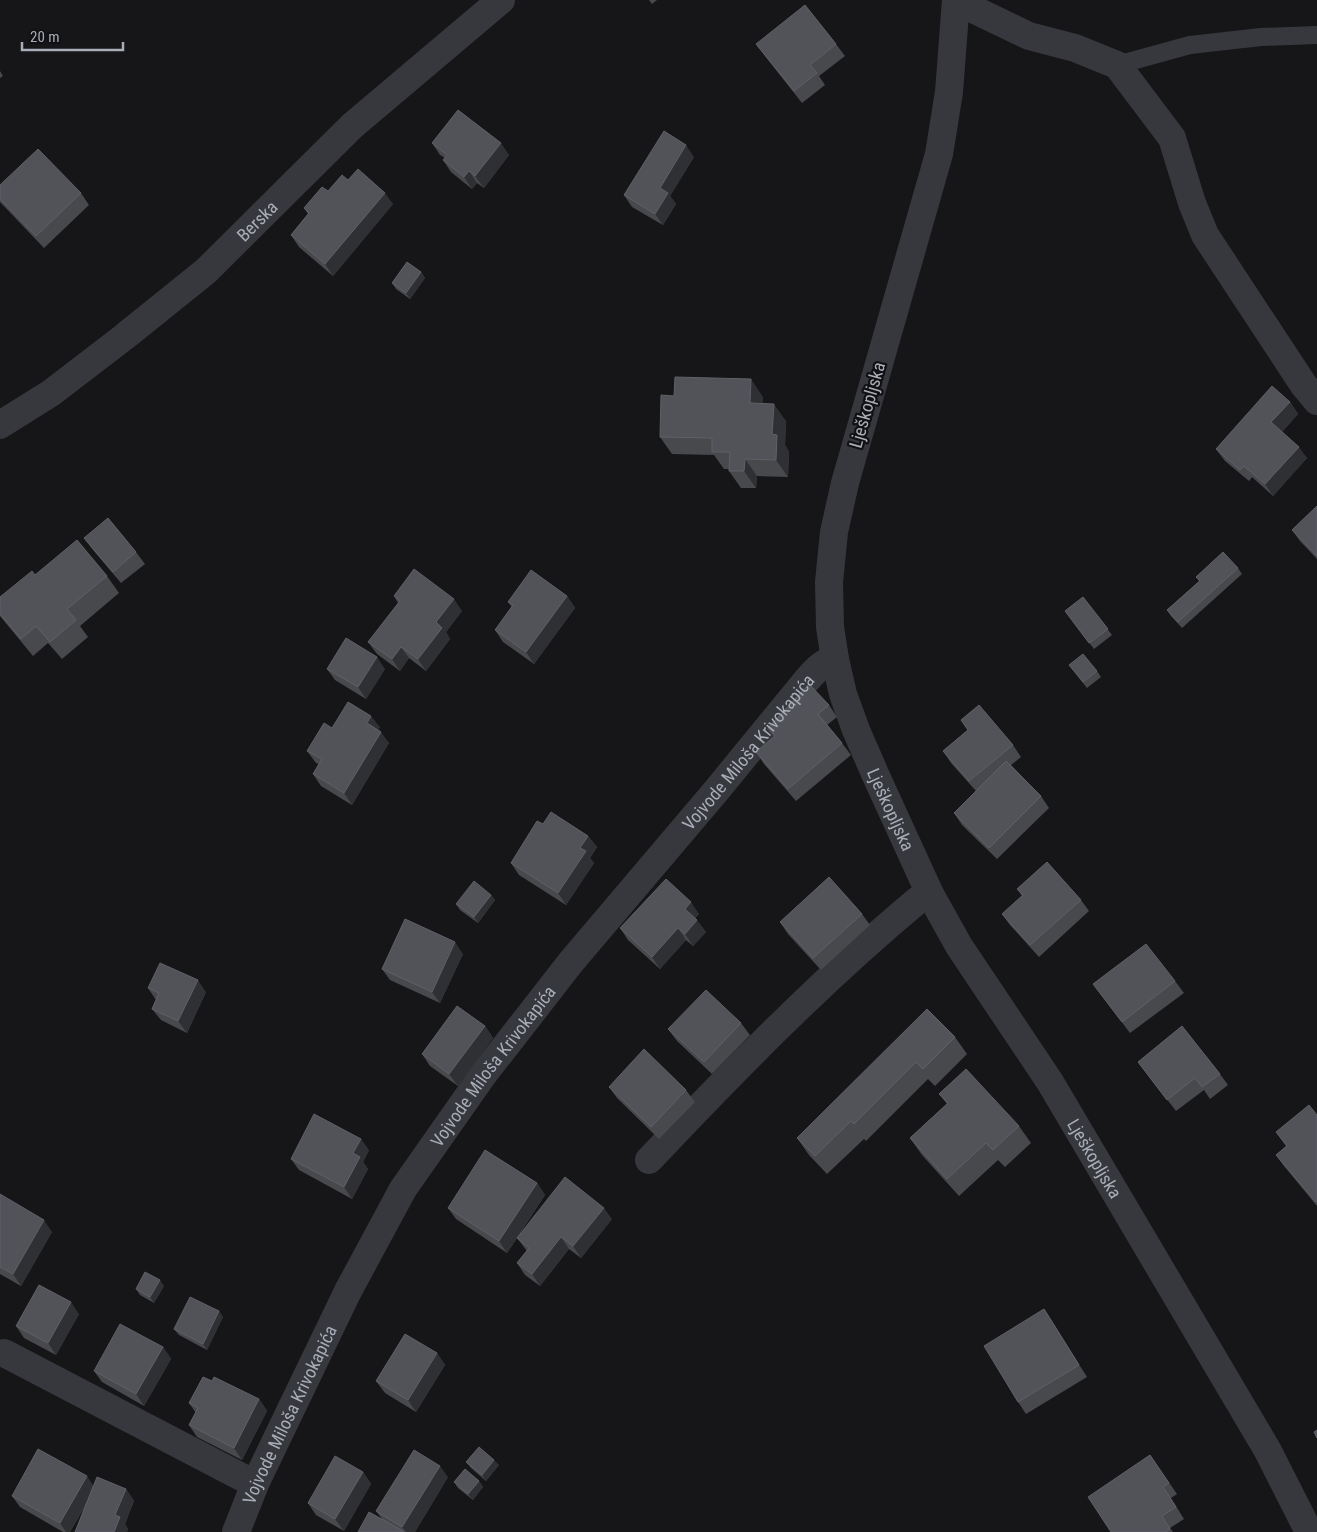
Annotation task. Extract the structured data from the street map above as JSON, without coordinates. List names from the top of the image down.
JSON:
{
  "streets": {
    "street": ["Berska", "Lješkopljska", "Vojvode Miloša Krivokapića"]
  },
  "crossings": [
    ["Lješkopljska", "Vojvode Miloša Krivokapića"]
  ],
  "scale_bar": "20 m"
}
